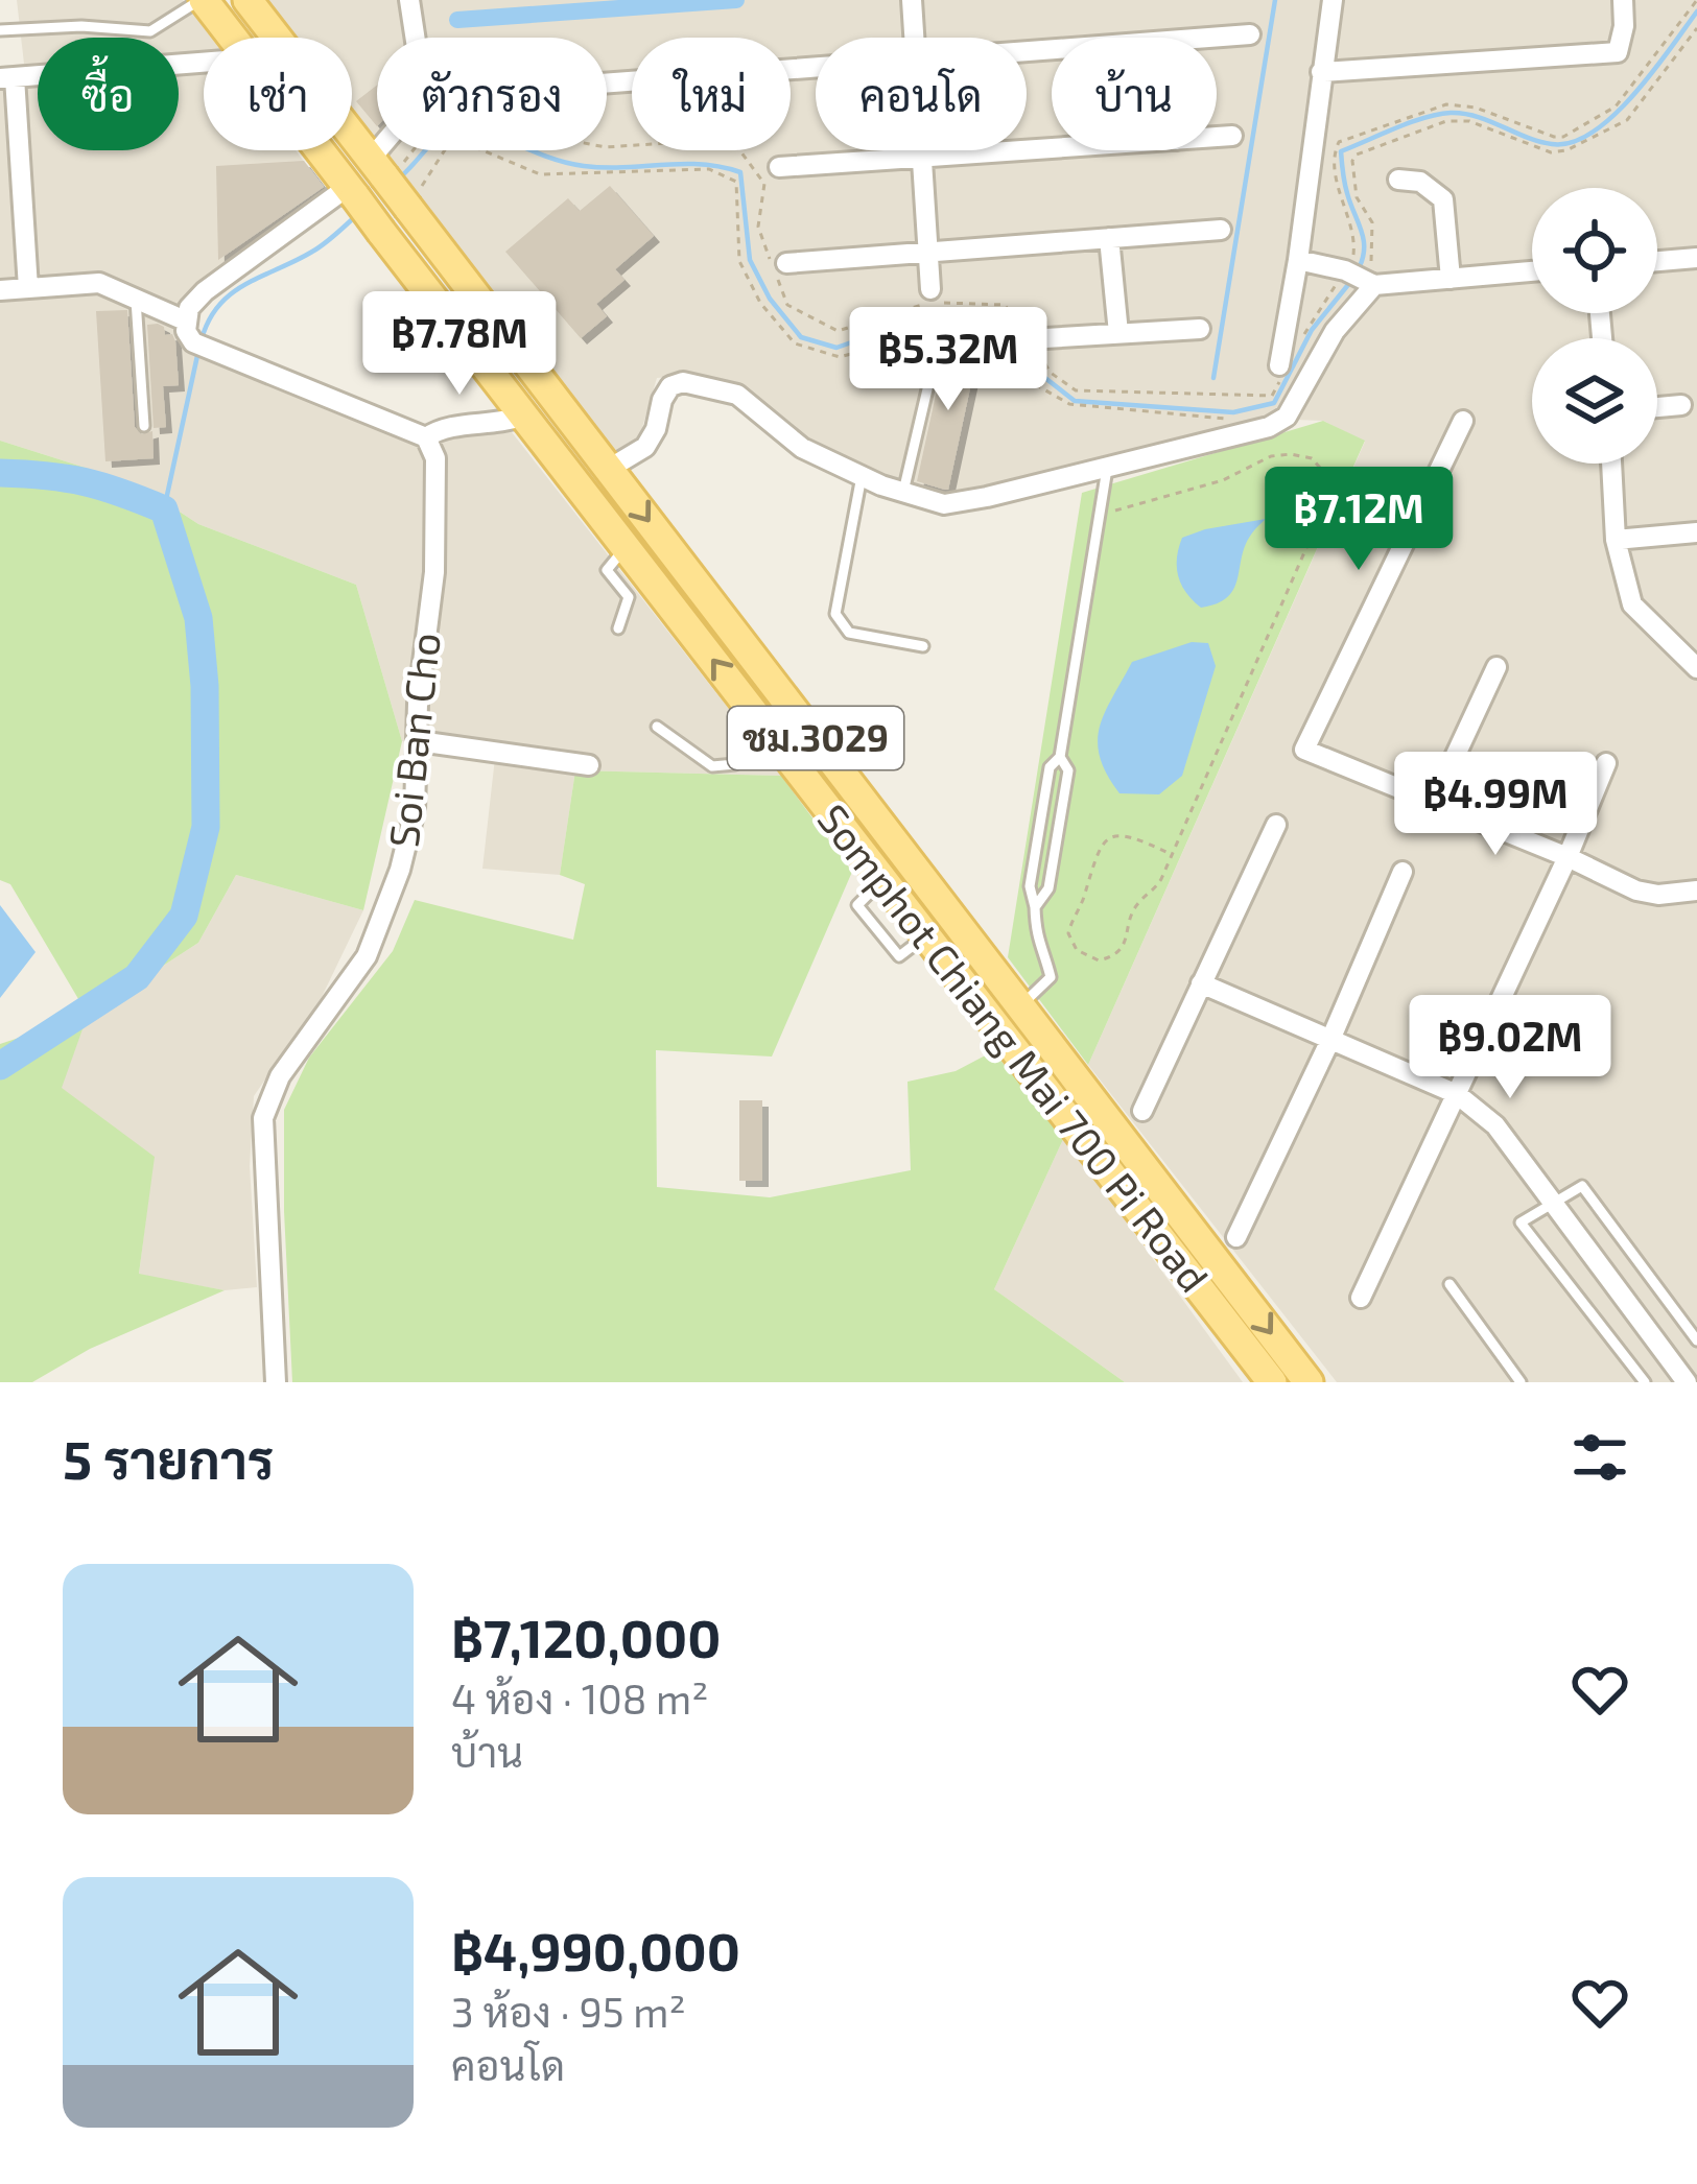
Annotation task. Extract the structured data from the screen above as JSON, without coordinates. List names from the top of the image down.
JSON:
{
  "streets": {
    "main road": ["ชม.3029", "Somphot Chiang Mai 700 Pi Road"],
    "street": ["Soi Ban Cho"]
  },
  "page": {
    "chip": [
      "ซื้อ",
      "เช่า",
      "ตัวกรอง",
      "ใหม่",
      "คอนโด",
      "บ้าน"
    ],
    "price": [
      "฿7.78M",
      "฿5.32M",
      "฿7.12M",
      "฿4.99M",
      "฿9.02M"
    ],
    "heading": "5 รายการ",
    "list": [
      {
        "name": "฿7,120,000",
        "note": "4 ห้อง · 108 m² · บ้าน"
      },
      {
        "name": "฿4,990,000",
        "note": "3 ห้อง · 95 m² · คอนโด"
      }
    ]
  }
}
